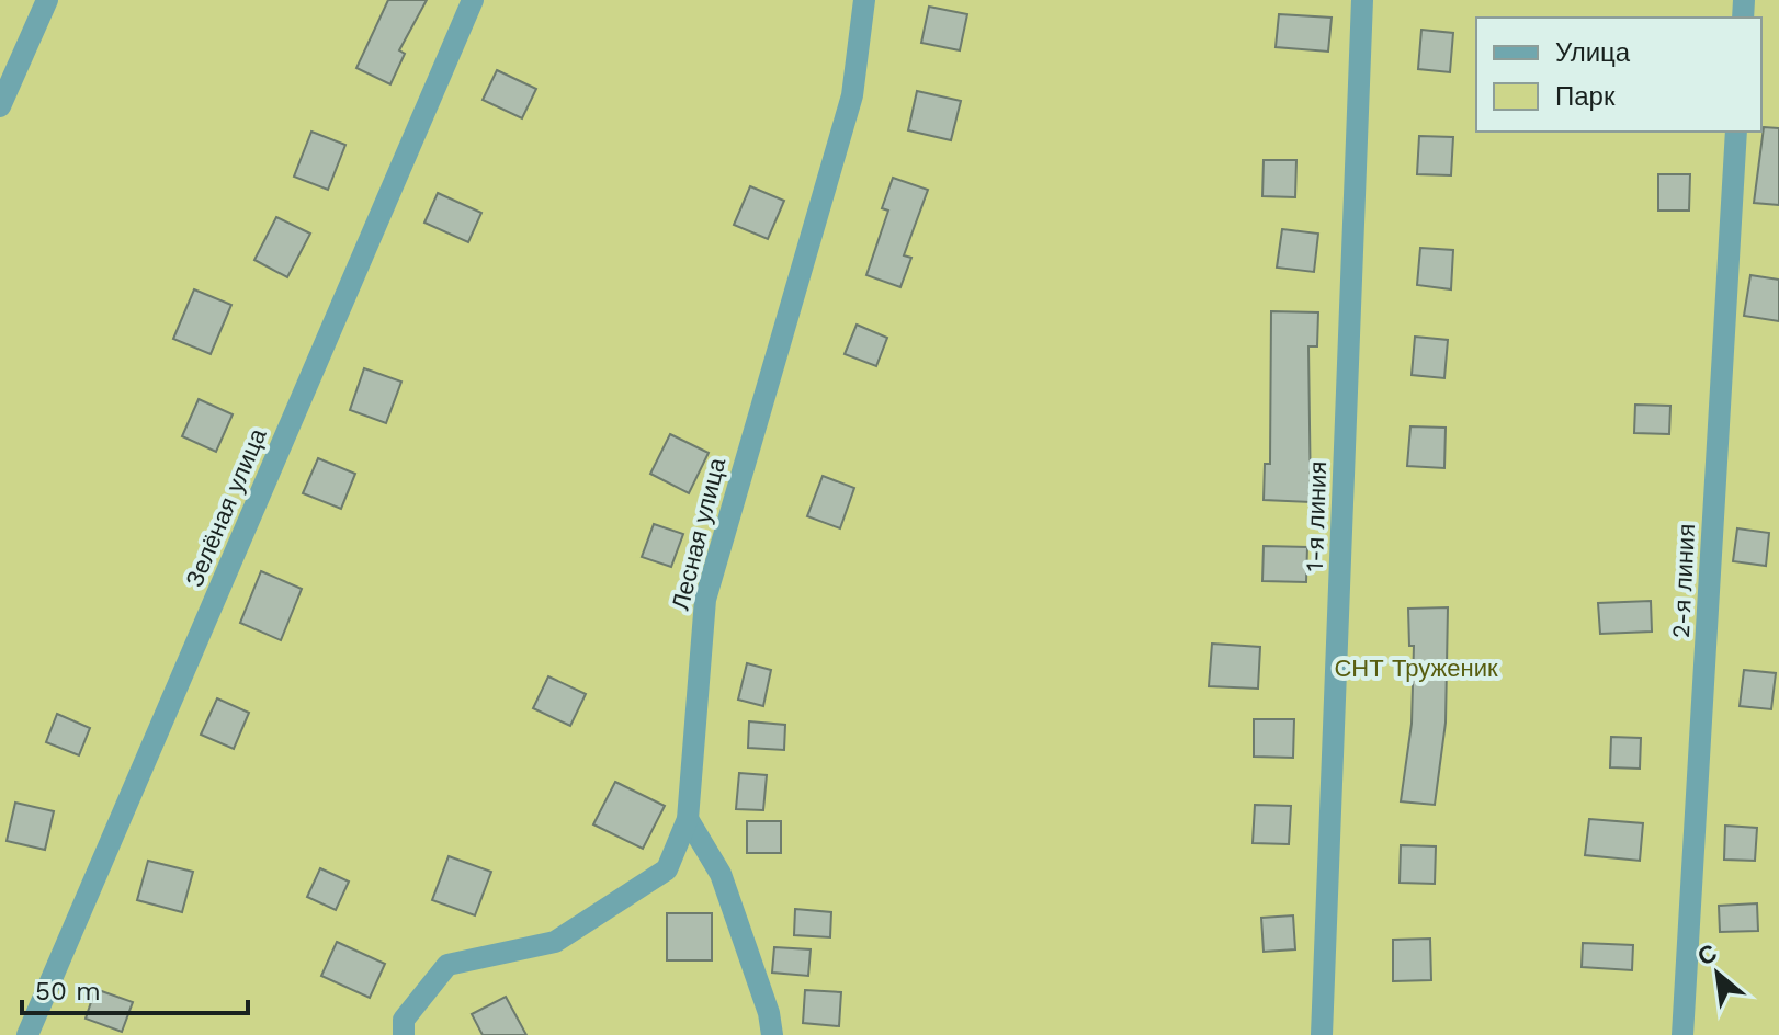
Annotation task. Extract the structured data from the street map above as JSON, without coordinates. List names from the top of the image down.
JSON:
{
  "streets": {
    "street": [
      "Зелёная улица",
      "1-я линия",
      "Лесная улица",
      "2-я линия"
    ]
  },
  "parks": ["СНТ Труженик"],
  "legend": ["Улица", "Парк"],
  "scale_bar": "50 m",
  "north": "top left"
}
